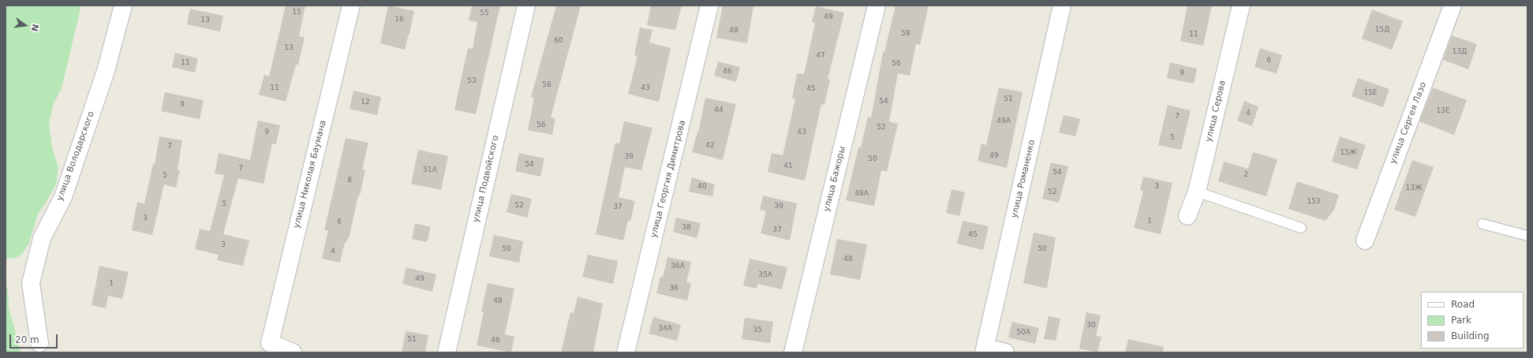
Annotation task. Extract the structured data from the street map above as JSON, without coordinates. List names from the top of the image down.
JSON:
{
  "streets": {
    "street": [
      "улица Серова",
      "улица Сергея Лазо",
      "улица Володарского",
      "улица Николая Баумана",
      "улица Подвойского",
      "улица Георгия Димитрова",
      "улица Бажоры",
      "улица Романенко"
    ]
  },
  "house_numbers": [
    "15",
    "55",
    "49",
    "16",
    "13",
    "15Д",
    "48",
    "58",
    "11",
    "60",
    "13",
    "13Д",
    "47",
    "6",
    "11",
    "56",
    "46",
    "9",
    "53",
    "58",
    "11",
    "43",
    "45",
    "15Е",
    "51",
    "54",
    "12",
    "9",
    "44",
    "13Е",
    "4",
    "7",
    "49А",
    "56",
    "52",
    "9",
    "43",
    "5",
    "42",
    "7",
    "15Ж",
    "49",
    "39",
    "50",
    "54",
    "41",
    "7",
    "51А",
    "54",
    "2",
    "5",
    "8",
    "40",
    "3",
    "13Ж",
    "52",
    "48А",
    "15З",
    "5",
    "52",
    "39",
    "37",
    "3",
    "1",
    "6",
    "38",
    "37",
    "45",
    "3",
    "50",
    "50",
    "4",
    "48",
    "36А",
    "35А",
    "49",
    "1",
    "36",
    "48",
    "30",
    "34А",
    "35",
    "50А",
    "51",
    "46"
  ],
  "legend": ["Road", "Park", "Building"],
  "scale_bar": "20 m",
  "north": "right"
}
